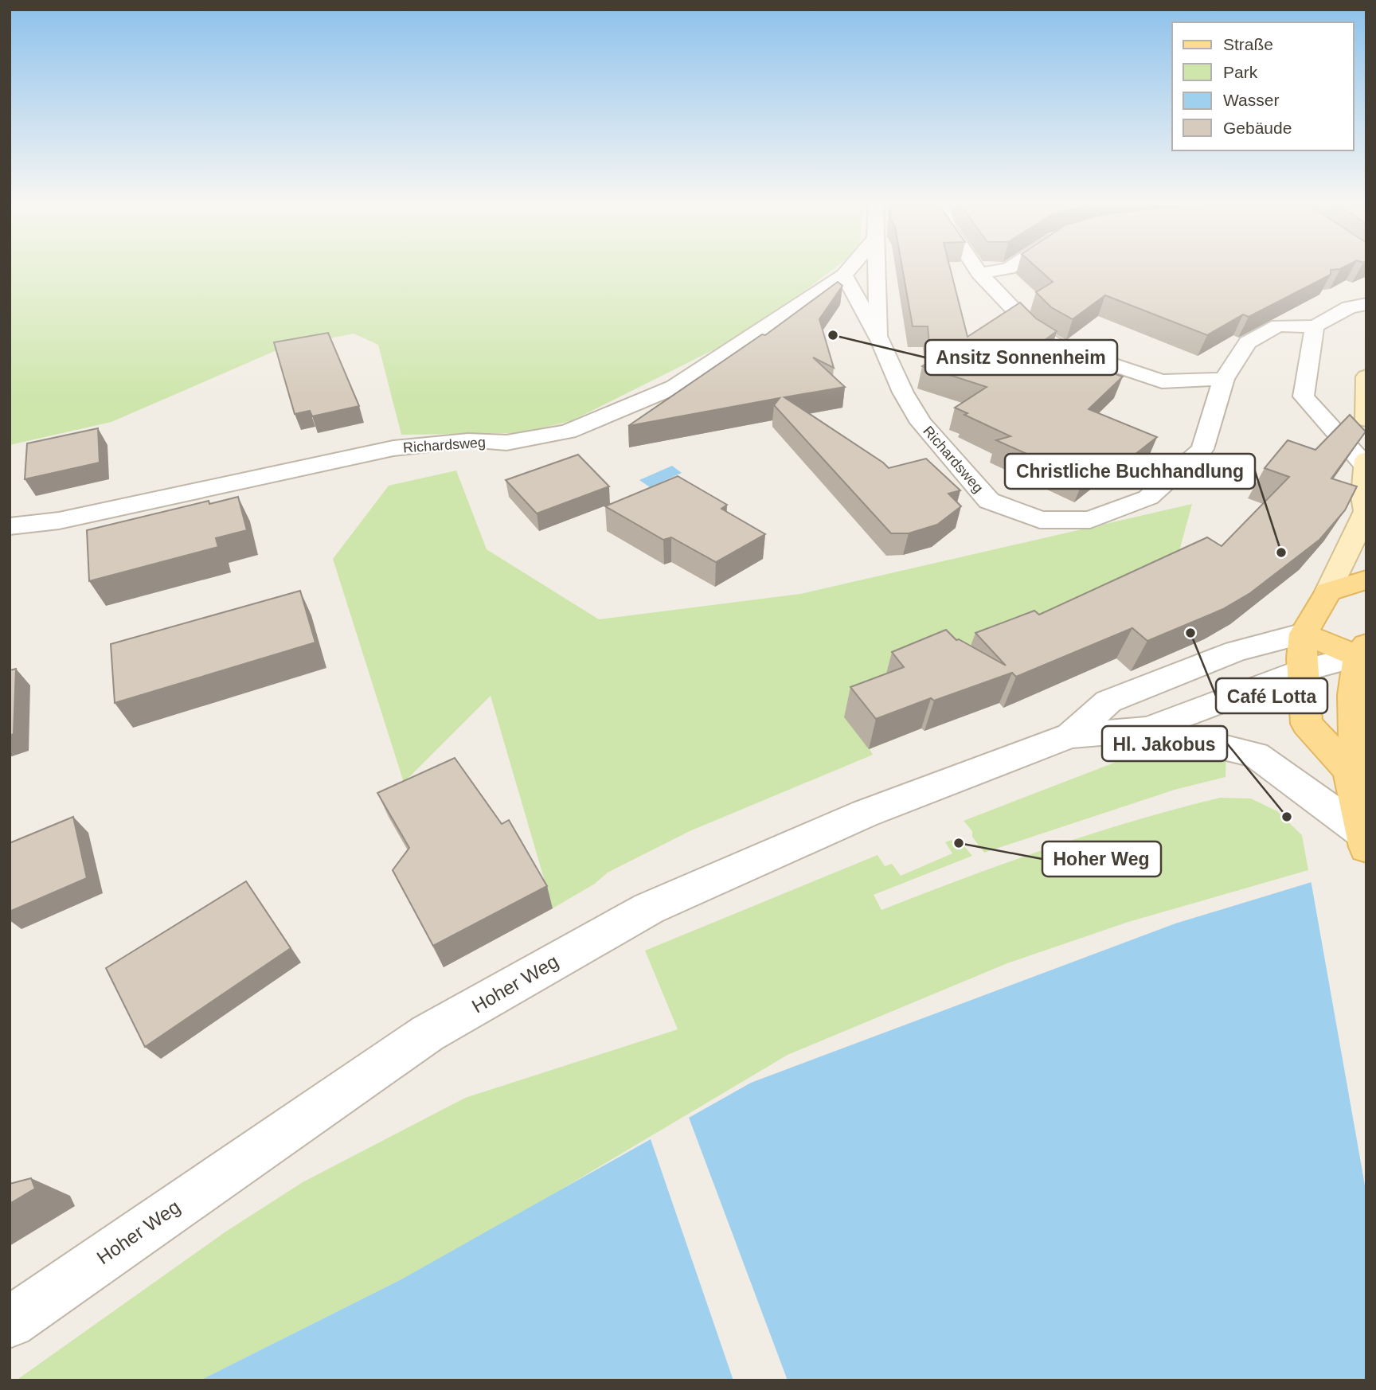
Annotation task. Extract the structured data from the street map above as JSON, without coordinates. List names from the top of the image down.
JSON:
{
  "streets": {
    "street": ["Richardsweg", "Hoher Weg"]
  },
  "places": [
    "Ansitz Sonnenheim",
    "Christliche Buchhandlung",
    "Café Lotta",
    "Hl. Jakobus",
    "Hoher Weg"
  ],
  "legend": [
    "Straße",
    "Park",
    "Wasser",
    "Gebäude"
  ]
}
